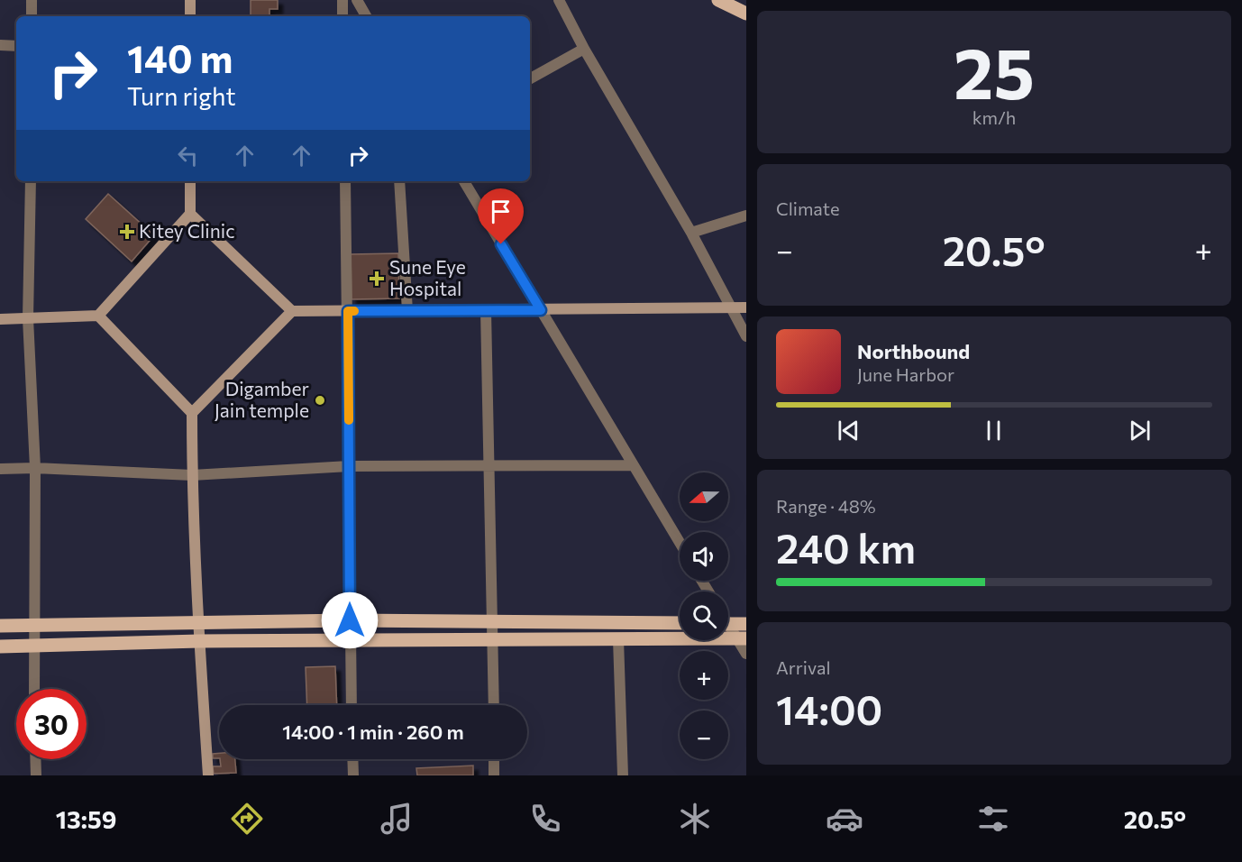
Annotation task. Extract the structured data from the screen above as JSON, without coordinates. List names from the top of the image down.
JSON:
{
  "places": {
    "health": ["Kitey Clinic", "Sune Eye Hospital"],
    "other": ["Digamber Jain temple"]
  },
  "north": "left",
  "page": {
    "tile": [
      ["25", "km/h"],
      "Climate",
      ["Range · 48%", "240 km"],
      ["Arrival", "14:00"]
    ],
    "turn": ["140 m", "Turn right"],
    "heat": ["−", "20.5°", "+"],
    "song": ["Northbound", "June Harbor"],
    "map_buttons": ["+", "−"],
    "limit": "30",
    "trip": "14:00 · 1 min · 260 m",
    "tabs": ["13:59", "20.5°"]
  }
}
